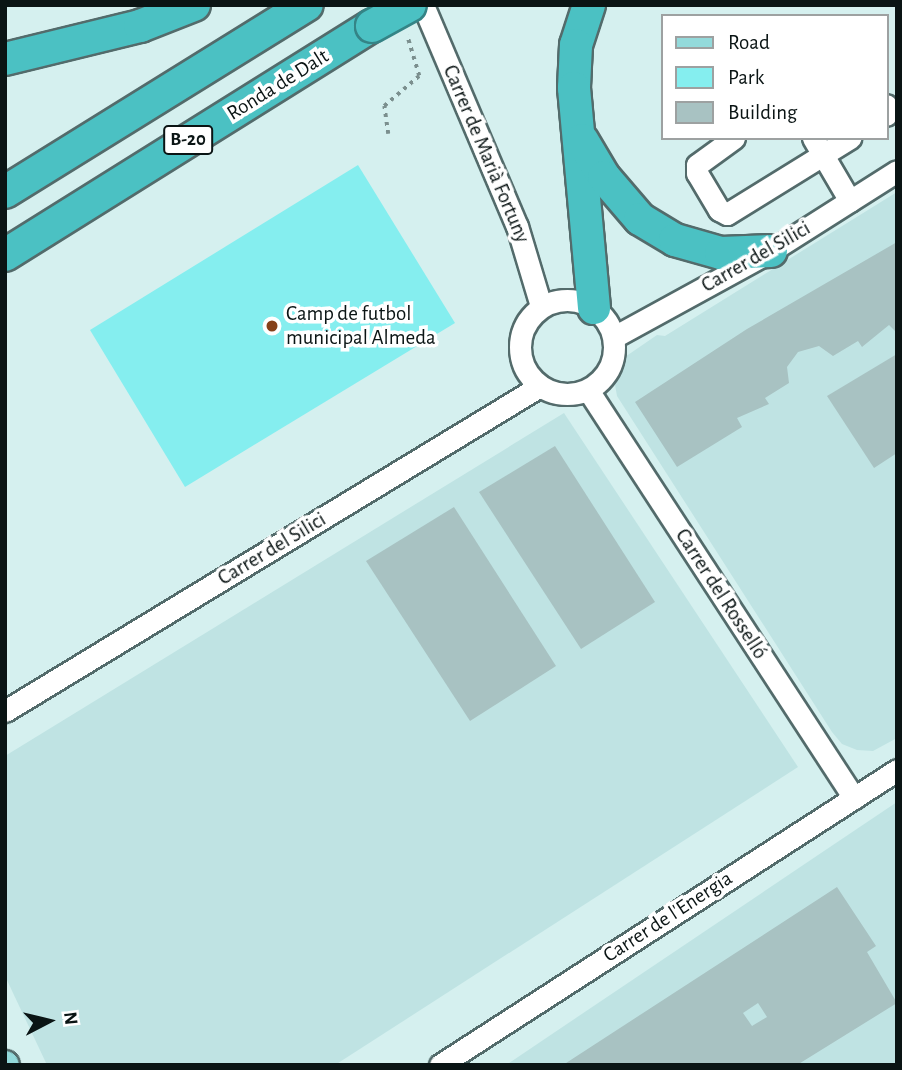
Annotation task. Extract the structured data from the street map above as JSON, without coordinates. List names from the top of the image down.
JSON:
{
  "streets": {
    "highway": ["Ronda de Dalt", "B-20"],
    "street": [
      "Carrer de Marià Fortuny",
      "Carrer del Silici",
      "Carrer del Rosselló",
      "Carrer de l'Energia"
    ]
  },
  "crossings": [
    ["Carrer de Marià Fortuny", "Carrer del Silici"],
    ["Carrer de Marià Fortuny", "Carrer del Rosselló"],
    ["Carrer del Silici", "Carrer del Rosselló"],
    ["Carrer del Rosselló", "Carrer de l'Energia"]
  ],
  "places": ["Camp de futbol municipal Almeda"],
  "legend": ["Road", "Park", "Building"],
  "north": "right"
}
